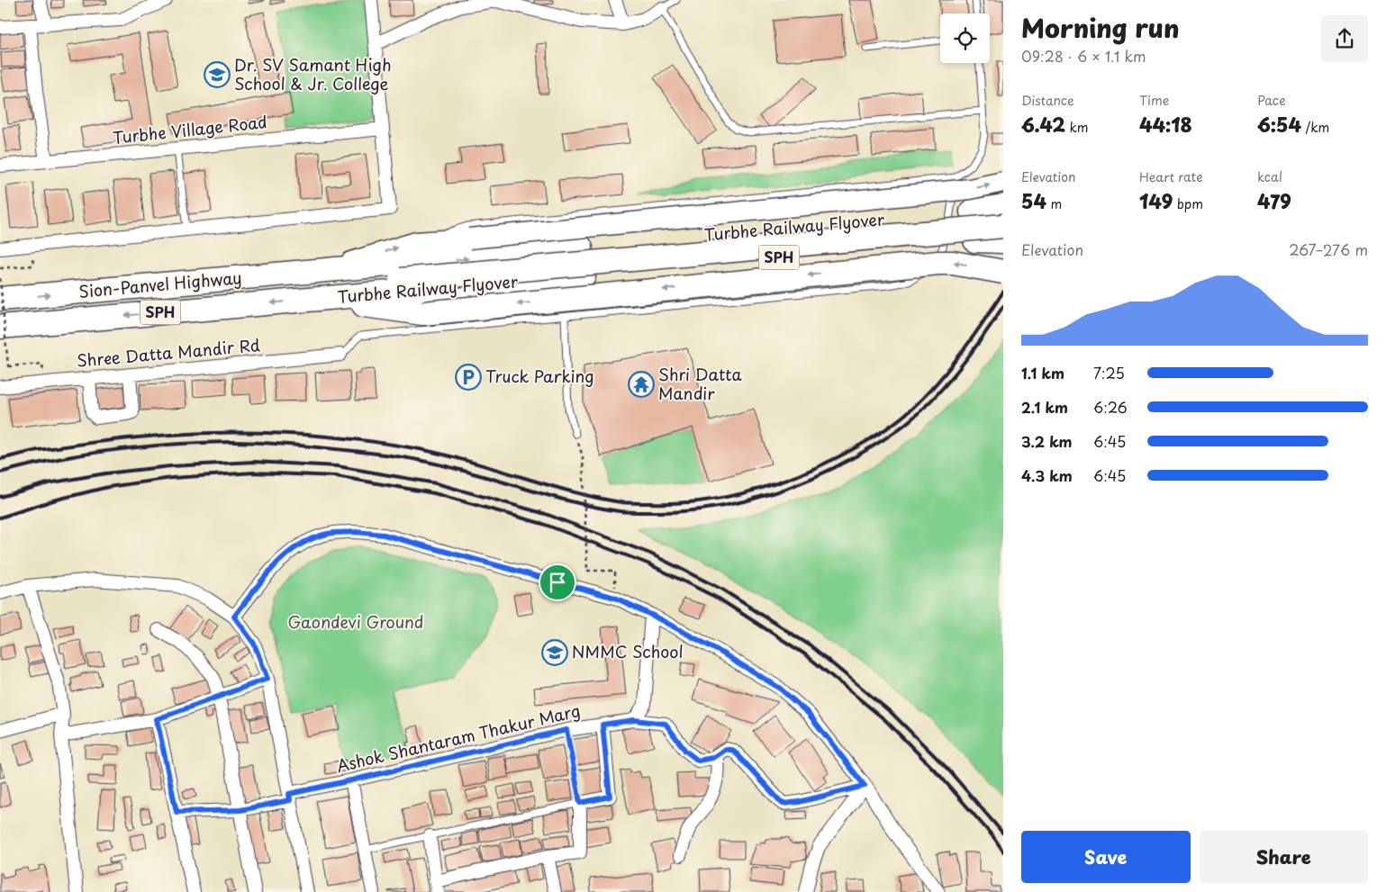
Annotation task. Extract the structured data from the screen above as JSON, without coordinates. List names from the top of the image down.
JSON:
{
  "streets": {
    "highway": ["Turbhe Railway Flyover", "SPH", "Sion-Panvel Highway"],
    "street": ["Turbhe Village Road", "Shree Datta Mandir Rd", "Ashok Shantaram Thakur Marg"]
  },
  "crossings": [
    ["Turbhe Railway Flyover", "Sion-Panvel Highway"]
  ],
  "parks": ["Gaondevi Ground"],
  "places": {
    "school or university": ["Dr. SV Samant High School & Jr. College", "NMMC School"],
    "parking": ["Truck Parking"],
    "temple": ["Shri Datta Mandir"]
  },
  "page": {
    "heading": ["Morning run", "09:28 · 6 × 1.1 km"],
    "stats": [
      ["Distance", "6.42 km"],
      ["Time", "44:18"],
      ["Pace", "6:54 /km"],
      ["Elevation", "54 m"],
      ["Heart rate", "149 bpm"],
      ["kcal", "479"]
    ],
    "chart": ["Elevation", "267–276 m"],
    "list": [
      {
        "name": "1.1 km",
        "note": "7:25"
      },
      {
        "name": "2.1 km",
        "note": "6:26"
      },
      {
        "name": "3.2 km",
        "note": "6:45"
      },
      {
        "name": "4.3 km",
        "note": "6:45"
      }
    ],
    "buttons": ["Save", "Share"]
  }
}
